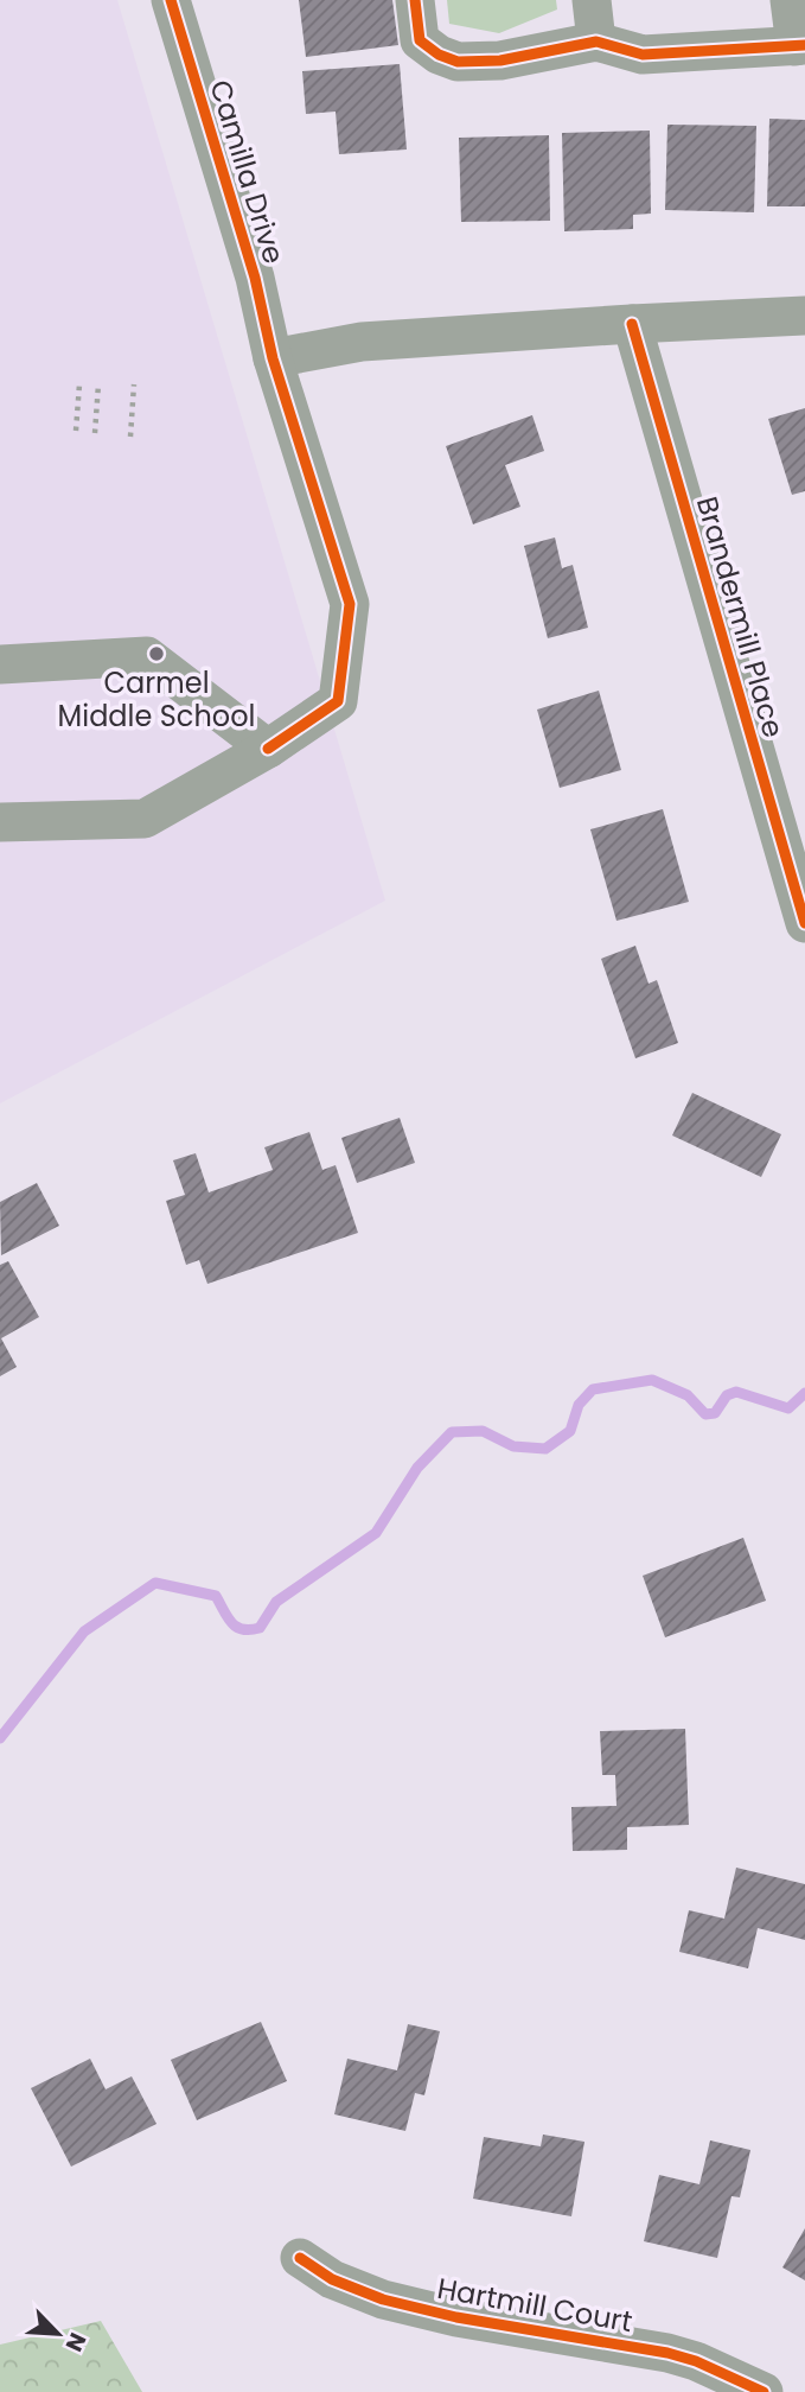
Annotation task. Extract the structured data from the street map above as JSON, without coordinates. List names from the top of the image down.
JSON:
{
  "streets": {
    "street": ["Camilla Drive", "Brandermill Place", "Hartmill Court"]
  },
  "places": ["Carmel Middle School"],
  "north": "bottom right"
}
